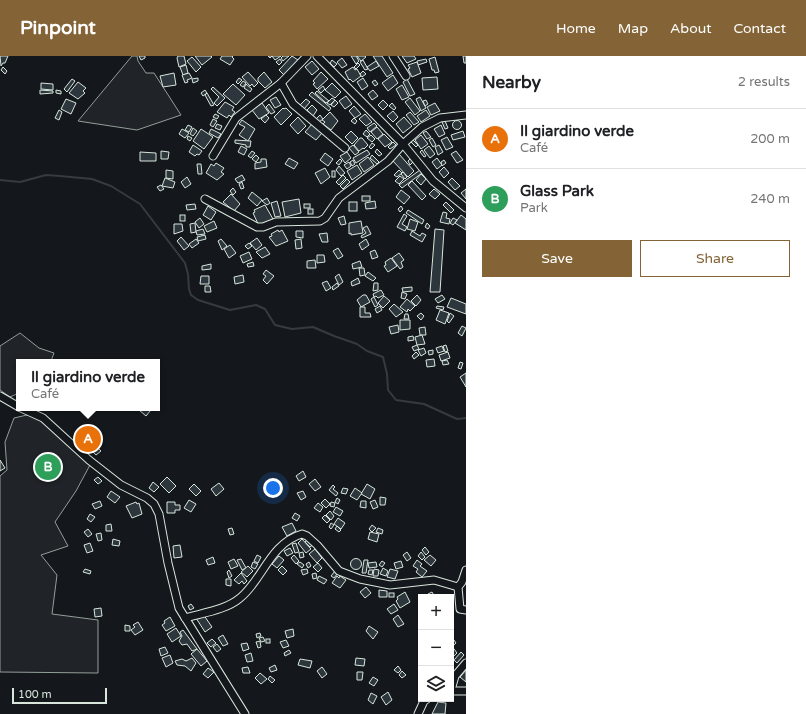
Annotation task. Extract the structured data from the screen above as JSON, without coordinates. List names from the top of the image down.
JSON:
{
  "scale_bar": "100 m",
  "page": {
    "header": "Pinpoint",
    "nav": [
      "Home",
      "Map",
      "About",
      "Contact"
    ],
    "heading": ["Nearby", "2 results"],
    "list": [
      {
        "mark": "A",
        "name": "Il giardino verde",
        "note": "Café",
        "value": "200 m"
      },
      {
        "mark": "B",
        "name": "Glass Park",
        "note": "Park",
        "value": "240 m"
      }
    ],
    "buttons": ["Save", "Share"],
    "popup": ["Il giardino verde", "Café"],
    "pins": ["A", "B"],
    "map_buttons": ["+", "−"],
    "scale": "100 m"
  }
}
